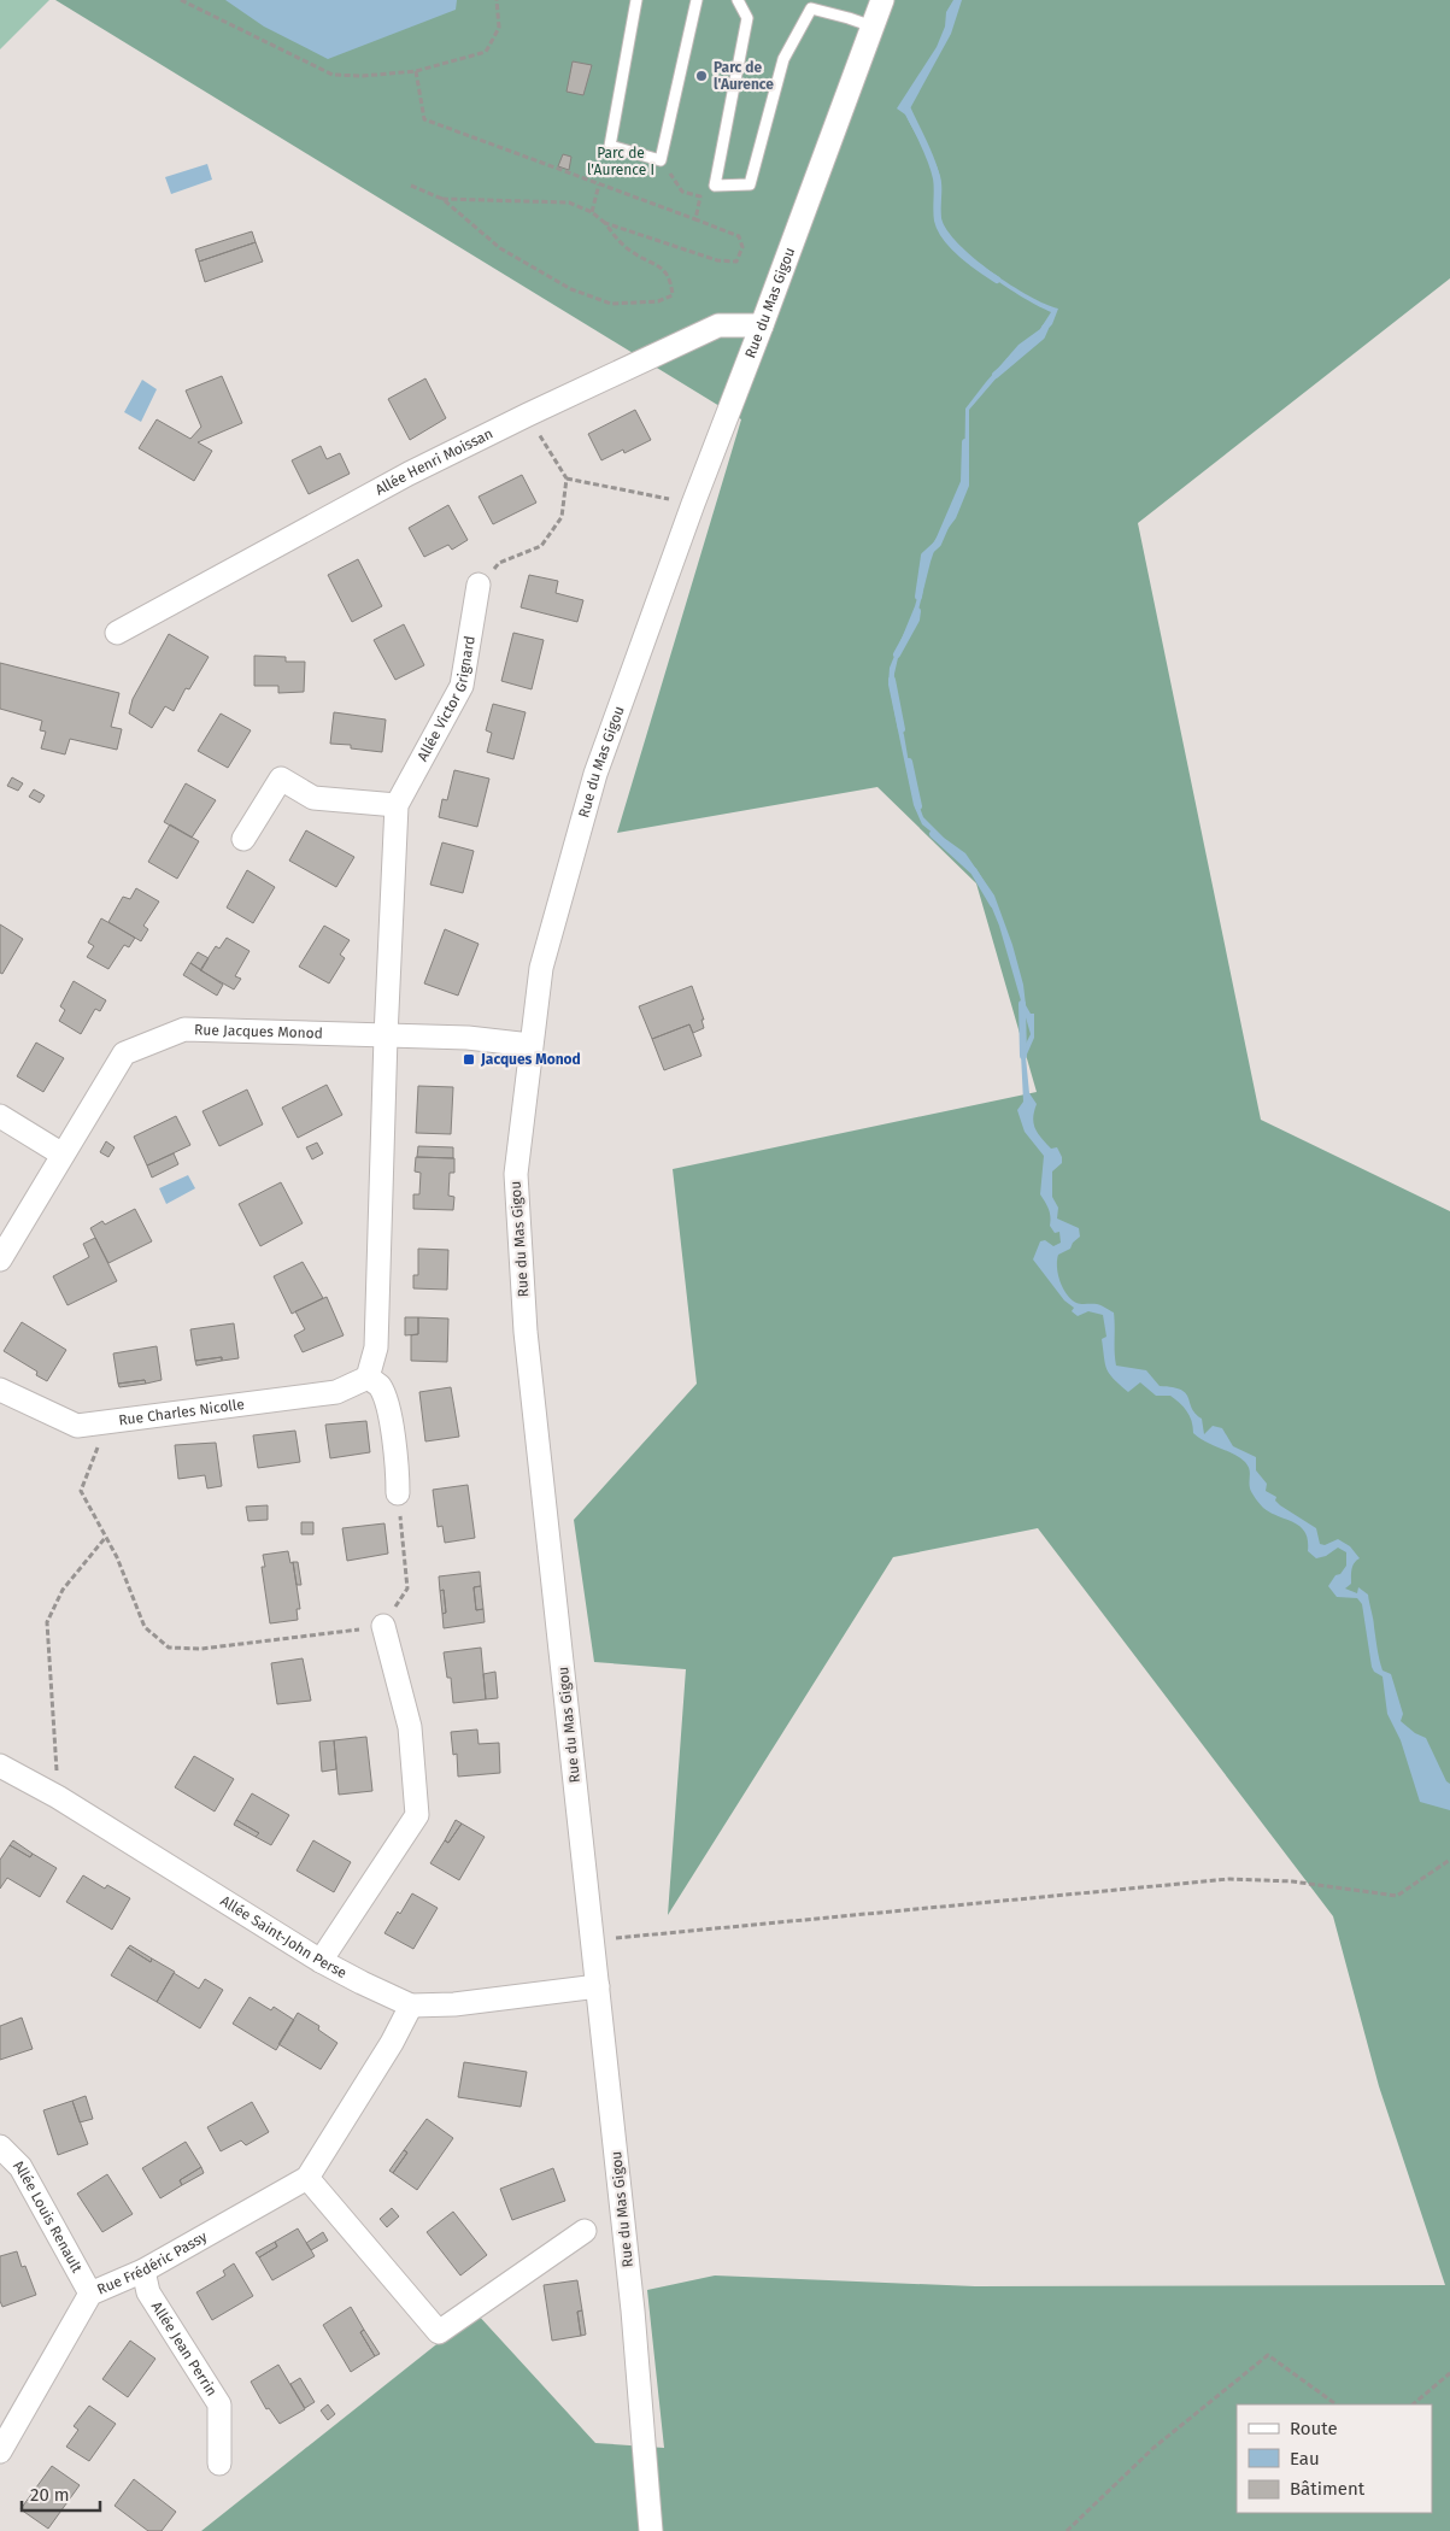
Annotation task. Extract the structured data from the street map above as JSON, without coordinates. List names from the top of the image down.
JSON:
{
  "streets": {
    "street": [
      "Rue du Mas Gigou",
      "Allée Henri Moissan",
      "Allée Victor Grignard",
      "Rue Jacques Monod",
      "Rue Charles Nicolle",
      "Allée Saint-John Perse",
      "Allée Louis Renault",
      "Rue Frédéric Passy",
      "Allée Jean Perrin"
    ]
  },
  "crossings": [
    ["Rue du Mas Gigou", "Allée Henri Moissan"],
    ["Rue du Mas Gigou", "Rue Jacques Monod"],
    ["Rue du Mas Gigou", "Allée Saint-John Perse"],
    ["Allée Victor Grignard", "Rue Jacques Monod"],
    ["Allée Saint-John Perse", "Rue Frédéric Passy"],
    ["Allée Louis Renault", "Rue Frédéric Passy"],
    ["Rue Frédéric Passy", "Allée Jean Perrin"]
  ],
  "parks": ["Parc de l'Aurence I"],
  "places": {
    "other": ["Parc de l'Aurence"],
    "transit": ["Jacques Monod"]
  },
  "legend": ["Route", "Eau", "Bâtiment"],
  "scale_bar": "20 m"
}
